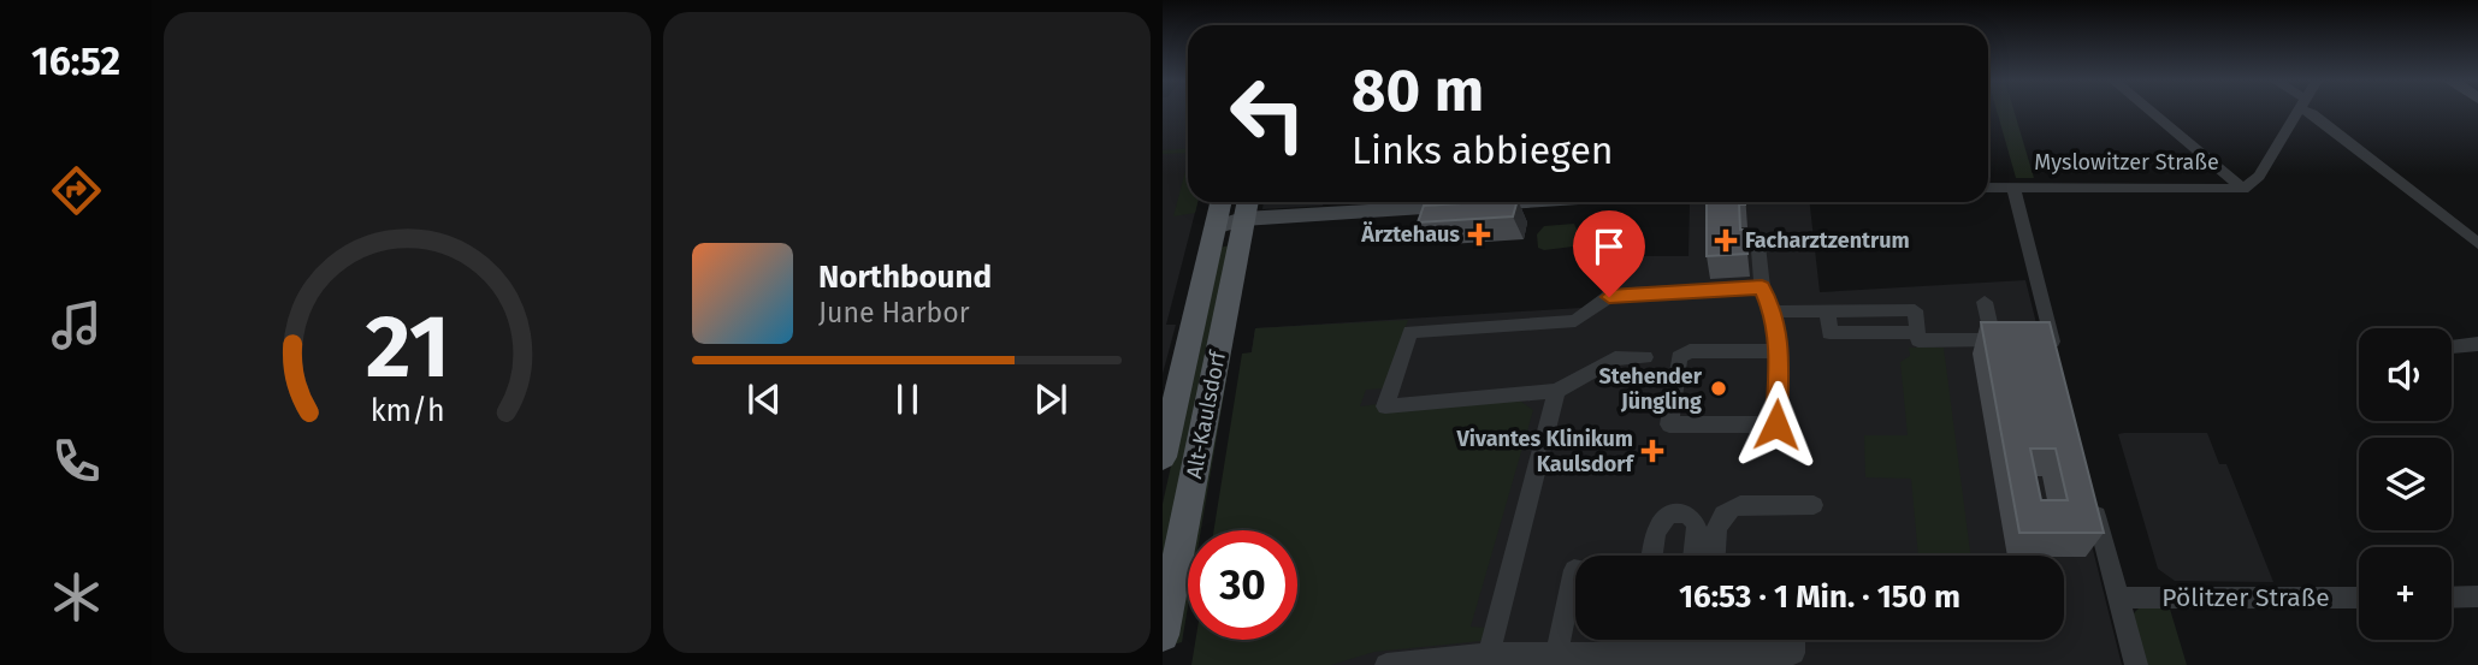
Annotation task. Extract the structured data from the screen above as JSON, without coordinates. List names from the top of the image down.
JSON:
{
  "streets": {
    "main road": ["Alt-Kaulsdorf"],
    "street": ["Myslowitzer Straße", "Pölitzer Straße"]
  },
  "places": {
    "health": ["Ärztehaus", "Facharztzentrum", "Vivantes Klinikum Kaulsdorf"],
    "other": ["Stehender Jüngling"]
  },
  "page": {
    "tabs": "16:52",
    "turn": ["80 m", "Links abbiegen"],
    "song": ["Northbound", "June Harbor"],
    "map_buttons": "+",
    "limit": "30",
    "trip": "16:53 · 1 Min. · 150 m",
    "gauge": ["21", "km/h"]
  }
}
